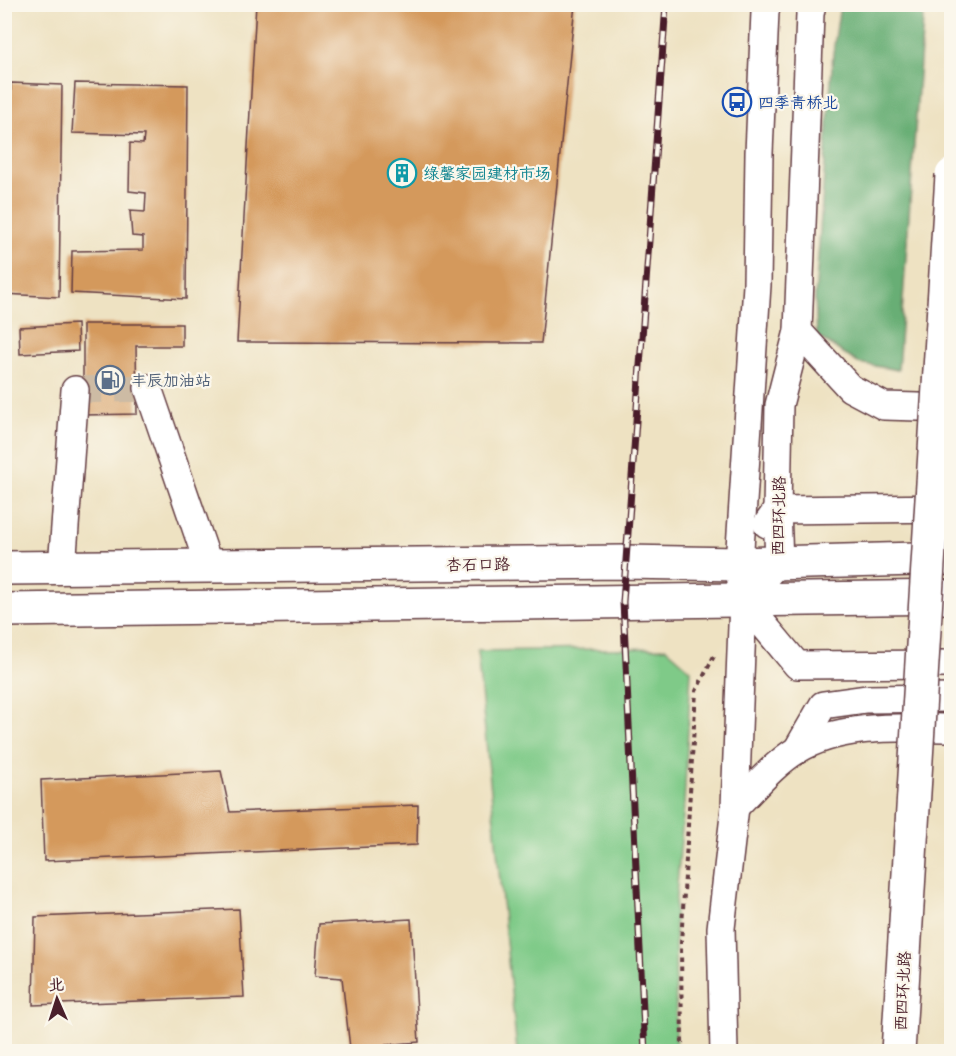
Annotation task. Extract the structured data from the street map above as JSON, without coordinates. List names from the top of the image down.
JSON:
{
  "streets": {
    "main road": ["西四环北路", "杏石口路"]
  },
  "crossings": [
    ["西四环北路", "杏石口路"]
  ],
  "places": {
    "bus stop": ["四季青桥北"],
    "building": ["绿馨家园建材市场"],
    "fuel station": ["丰辰加油站"]
  },
  "north": "top"
}
